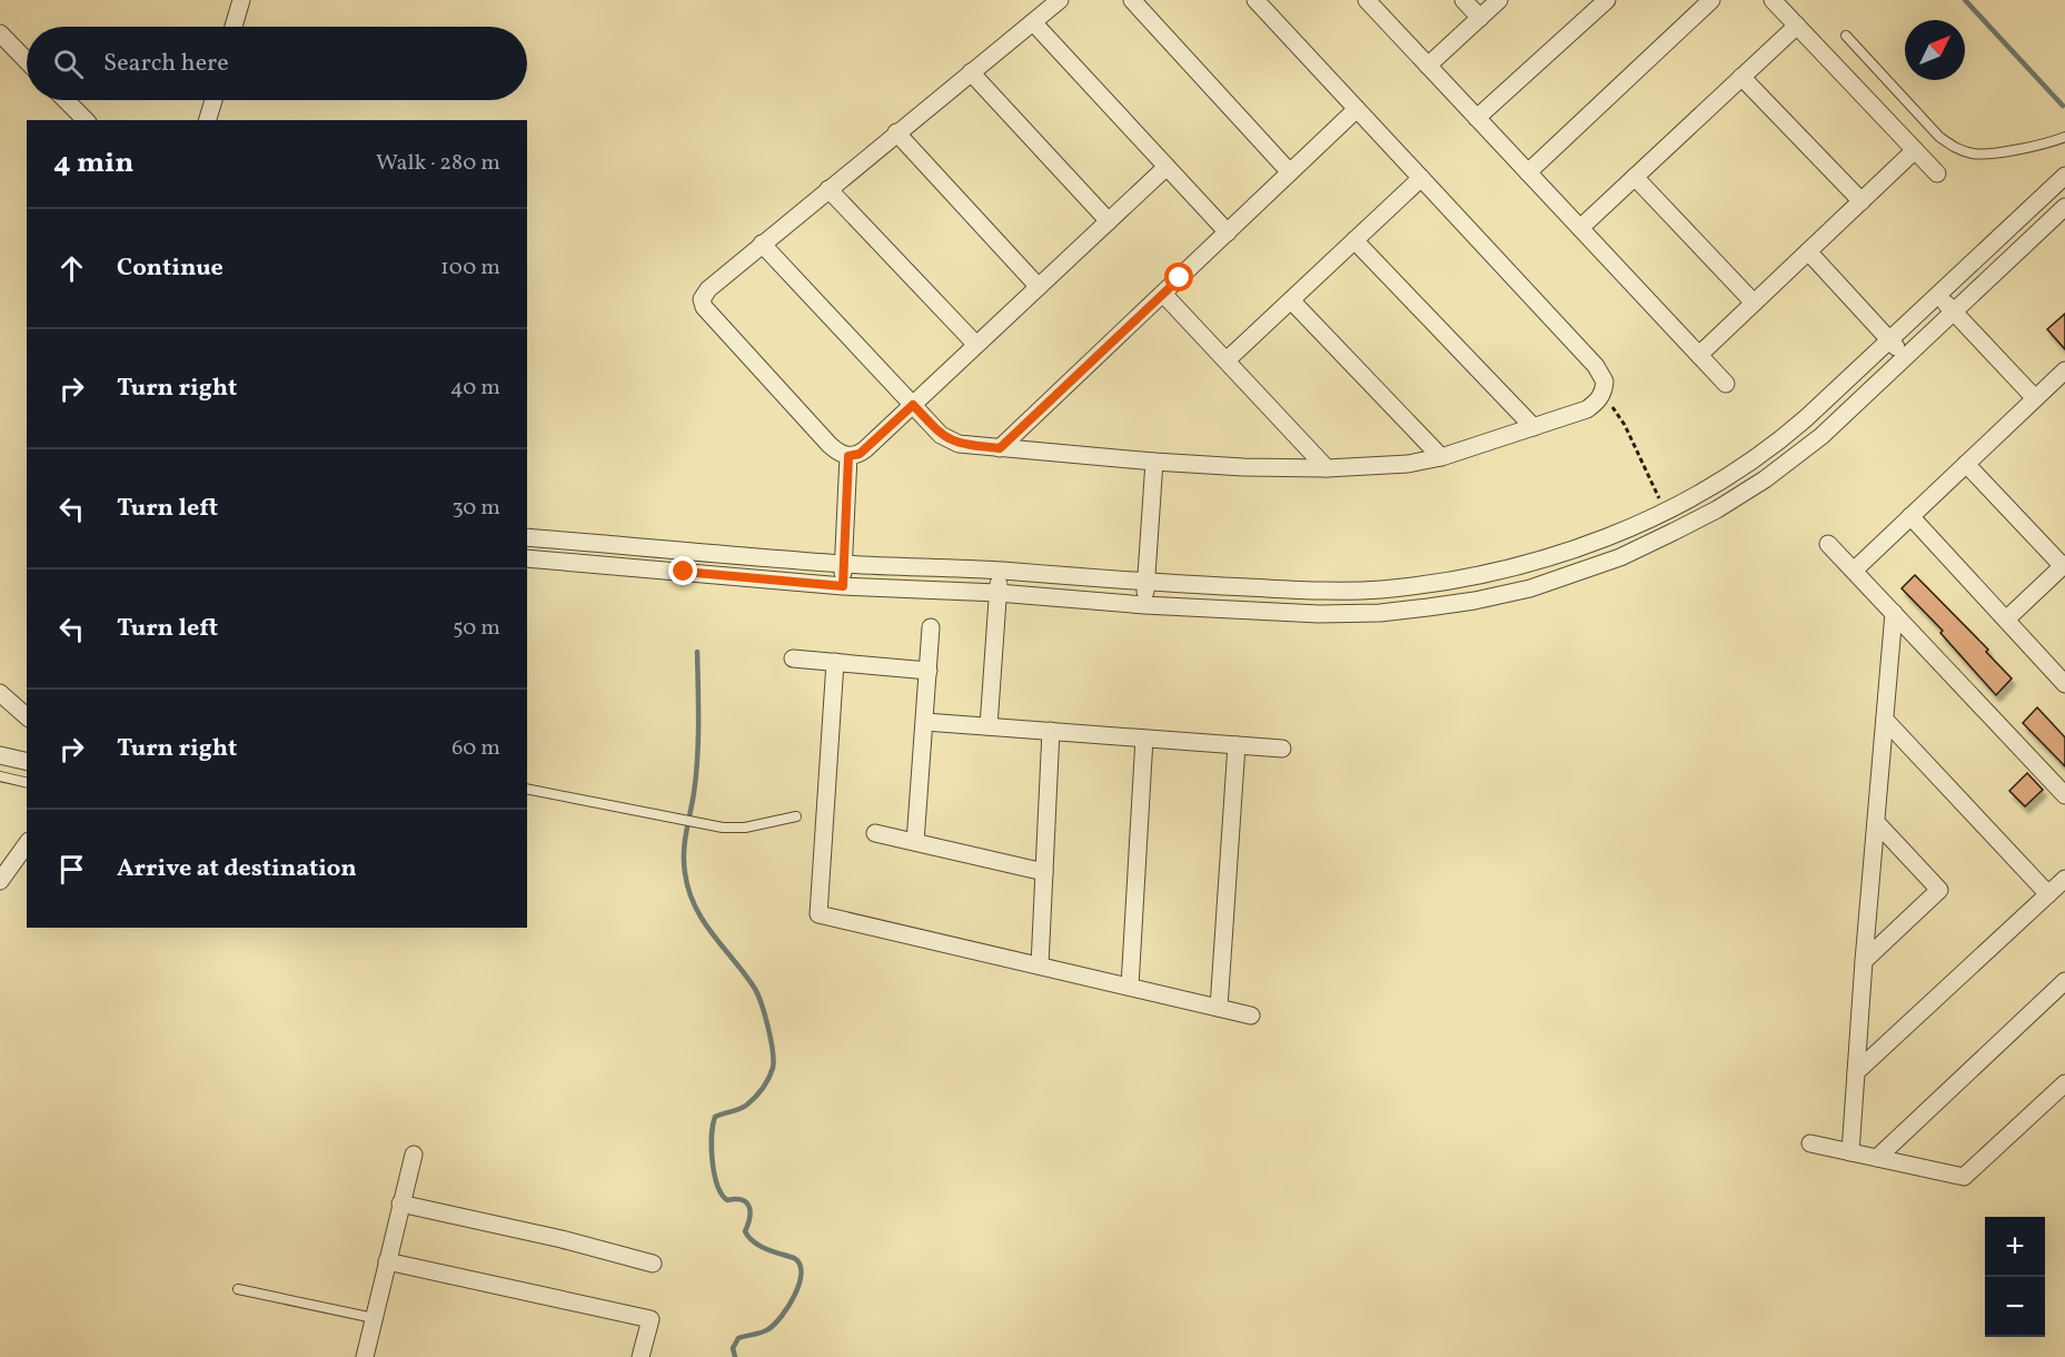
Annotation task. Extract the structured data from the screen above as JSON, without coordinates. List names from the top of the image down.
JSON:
{
  "north": "top right",
  "page": {
    "search": "Search here",
    "heading": ["4 min", "Walk · 280 m"],
    "list": [
      ["Continue", "100 m"],
      ["Turn right", "40 m"],
      ["Turn left", "30 m"],
      ["Turn left", "50 m"],
      ["Turn right", "60 m"],
      "Arrive at destination"
    ],
    "map_buttons": ["+", "−"]
  }
}
